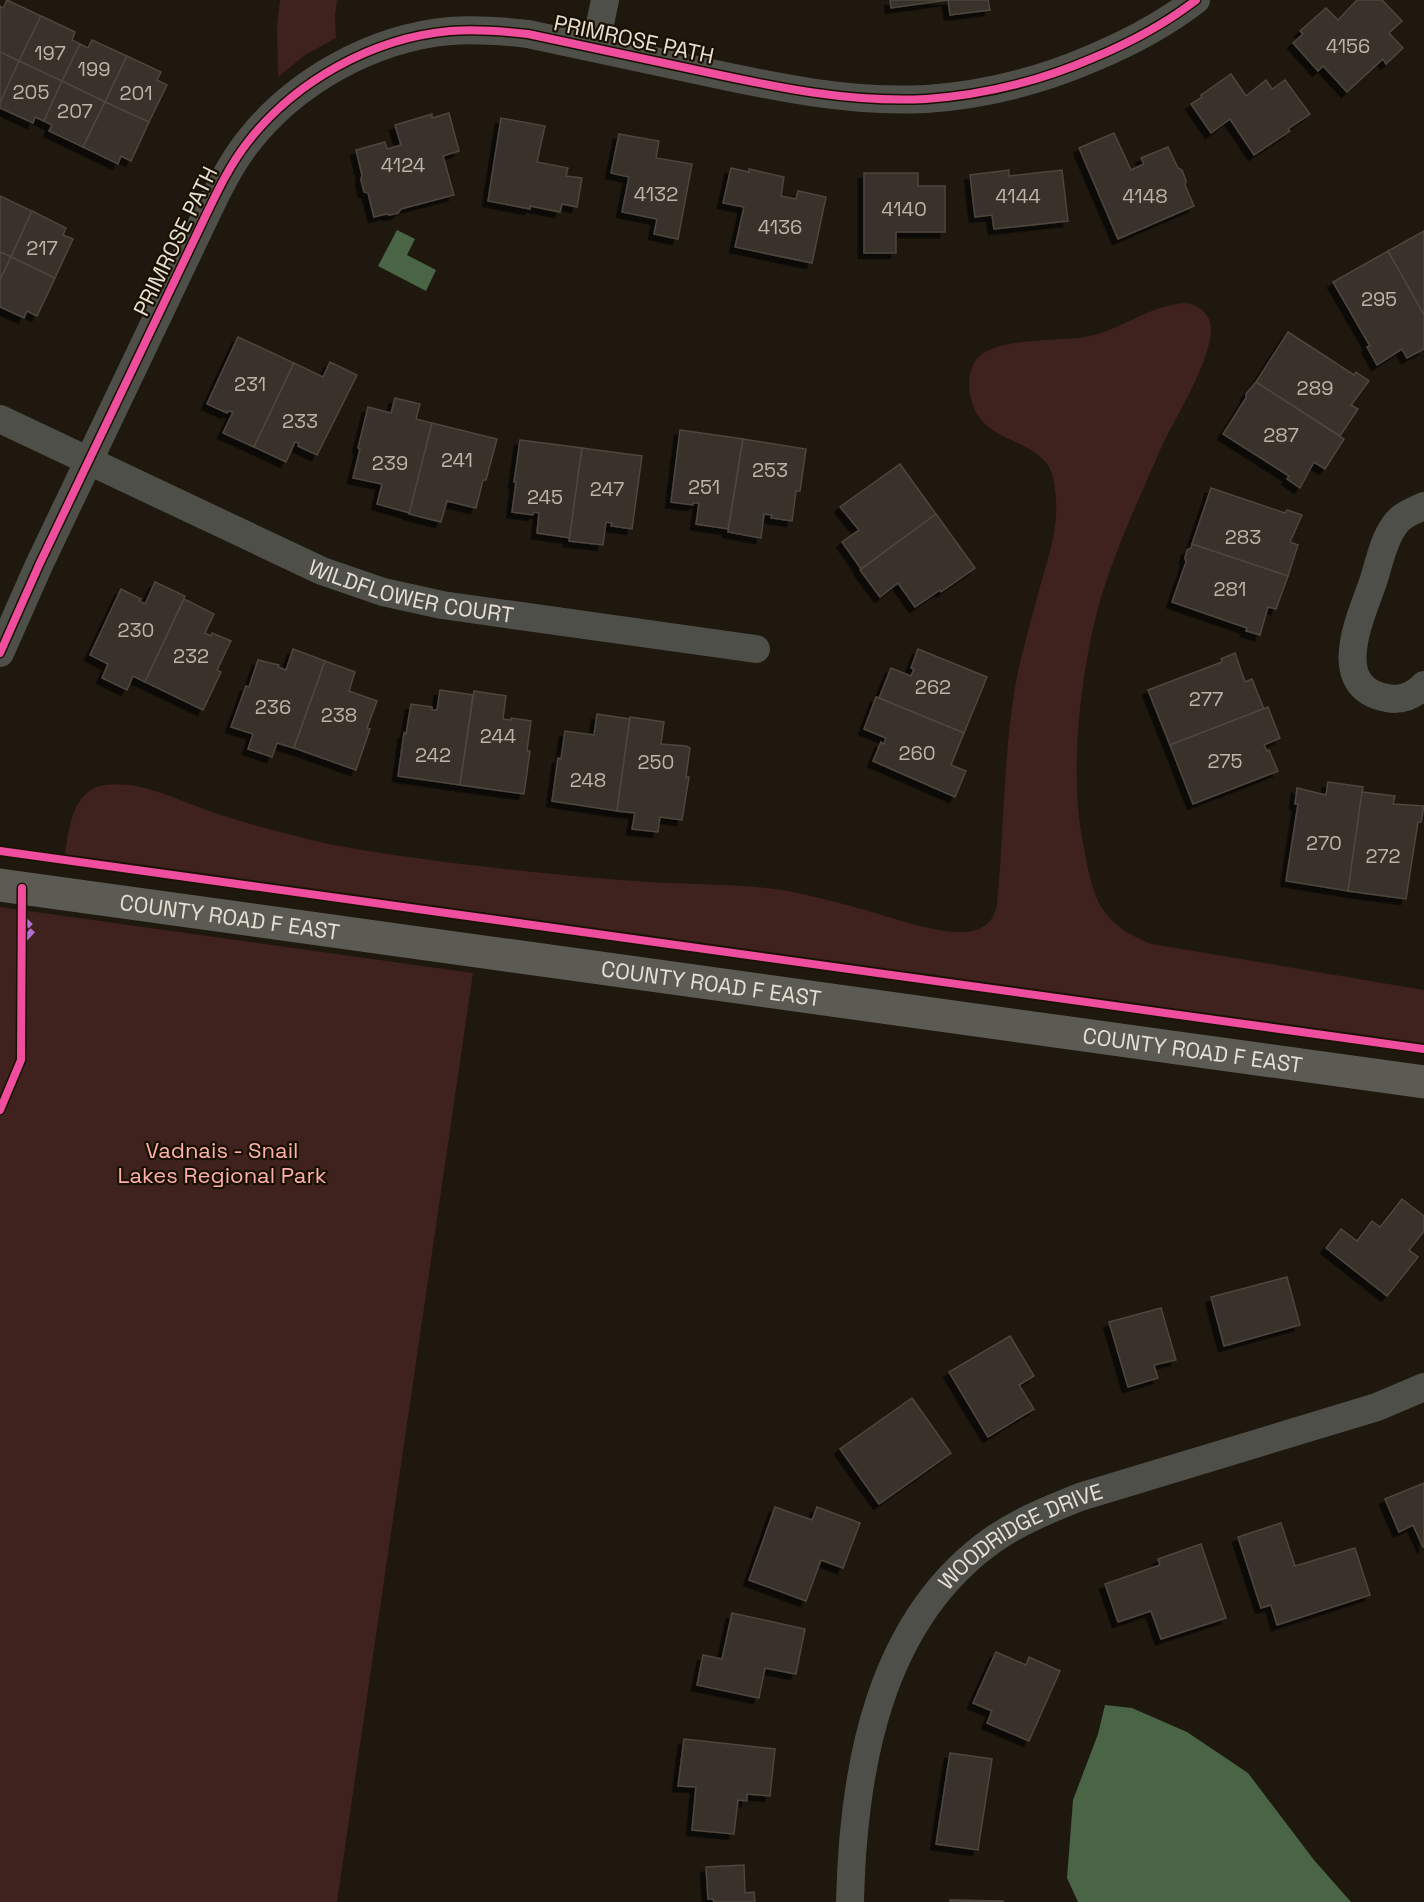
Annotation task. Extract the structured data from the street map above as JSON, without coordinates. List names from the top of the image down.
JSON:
{
  "streets": {
    "street": [
      "PRIMROSE PATH",
      "WILDFLOWER COURT",
      "COUNTY ROAD F EAST",
      "WOODRIDGE DRIVE"
    ]
  },
  "crossings": [
    ["PRIMROSE PATH", "WILDFLOWER COURT"]
  ],
  "parks": ["Vadnais - Snail Lakes Regional Park"],
  "house_numbers": [
    "4156",
    "197",
    "199",
    "205",
    "201",
    "207",
    "4124",
    "4132",
    "4144",
    "4148",
    "4140",
    "4136",
    "217",
    "295",
    "231",
    "289",
    "233",
    "287",
    "241",
    "239",
    "253",
    "251",
    "247",
    "245",
    "283",
    "281",
    "230",
    "232",
    "262",
    "277",
    "236",
    "238",
    "244",
    "260",
    "242",
    "275",
    "250",
    "248",
    "270",
    "272"
  ]
}
